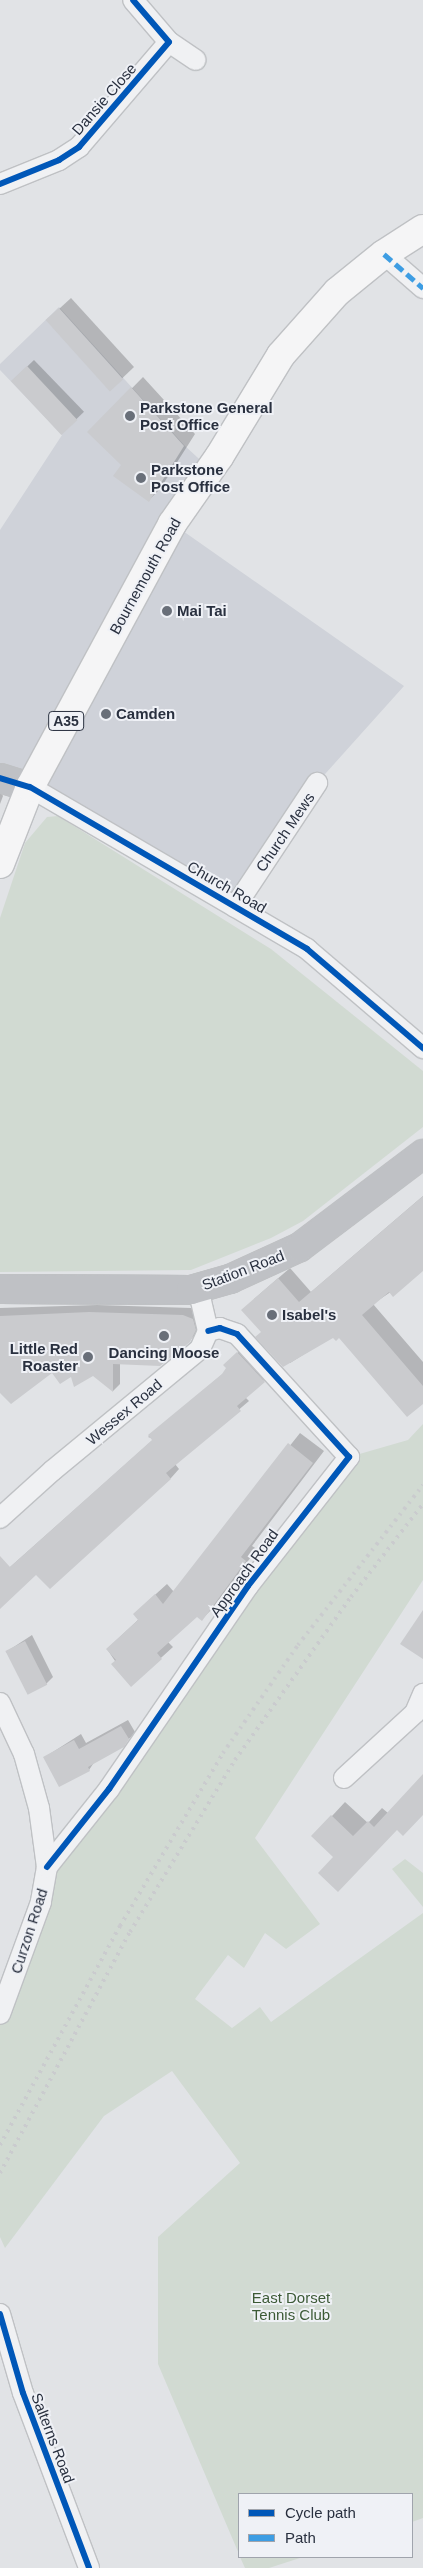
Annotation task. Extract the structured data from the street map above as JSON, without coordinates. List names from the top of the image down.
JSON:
{
  "streets": {
    "highway": ["Bournemouth Road", "A35"],
    "street": [
      "Dansie Close",
      "Church Mews",
      "Church Road",
      "Station Road",
      "Wessex Road",
      "Approach Road",
      "Curzon Road",
      "Salterns Road"
    ]
  },
  "crossings": [
    ["Bournemouth Road", "A35"],
    ["Bournemouth Road", "Church Road"],
    ["A35", "Church Road"],
    ["Church Mews", "Church Road"],
    ["Wessex Road", "Approach Road"],
    ["Approach Road", "Curzon Road"]
  ],
  "parks": ["East Dorset Tennis Club"],
  "places": [
    "Parkstone General Post Office",
    "Parkstone Post Office",
    "Mai Tai",
    "Camden",
    "Isabel's",
    "Dancing Moose",
    "Little Red Roaster"
  ],
  "legend": ["Cycle path", "Path"]
}
